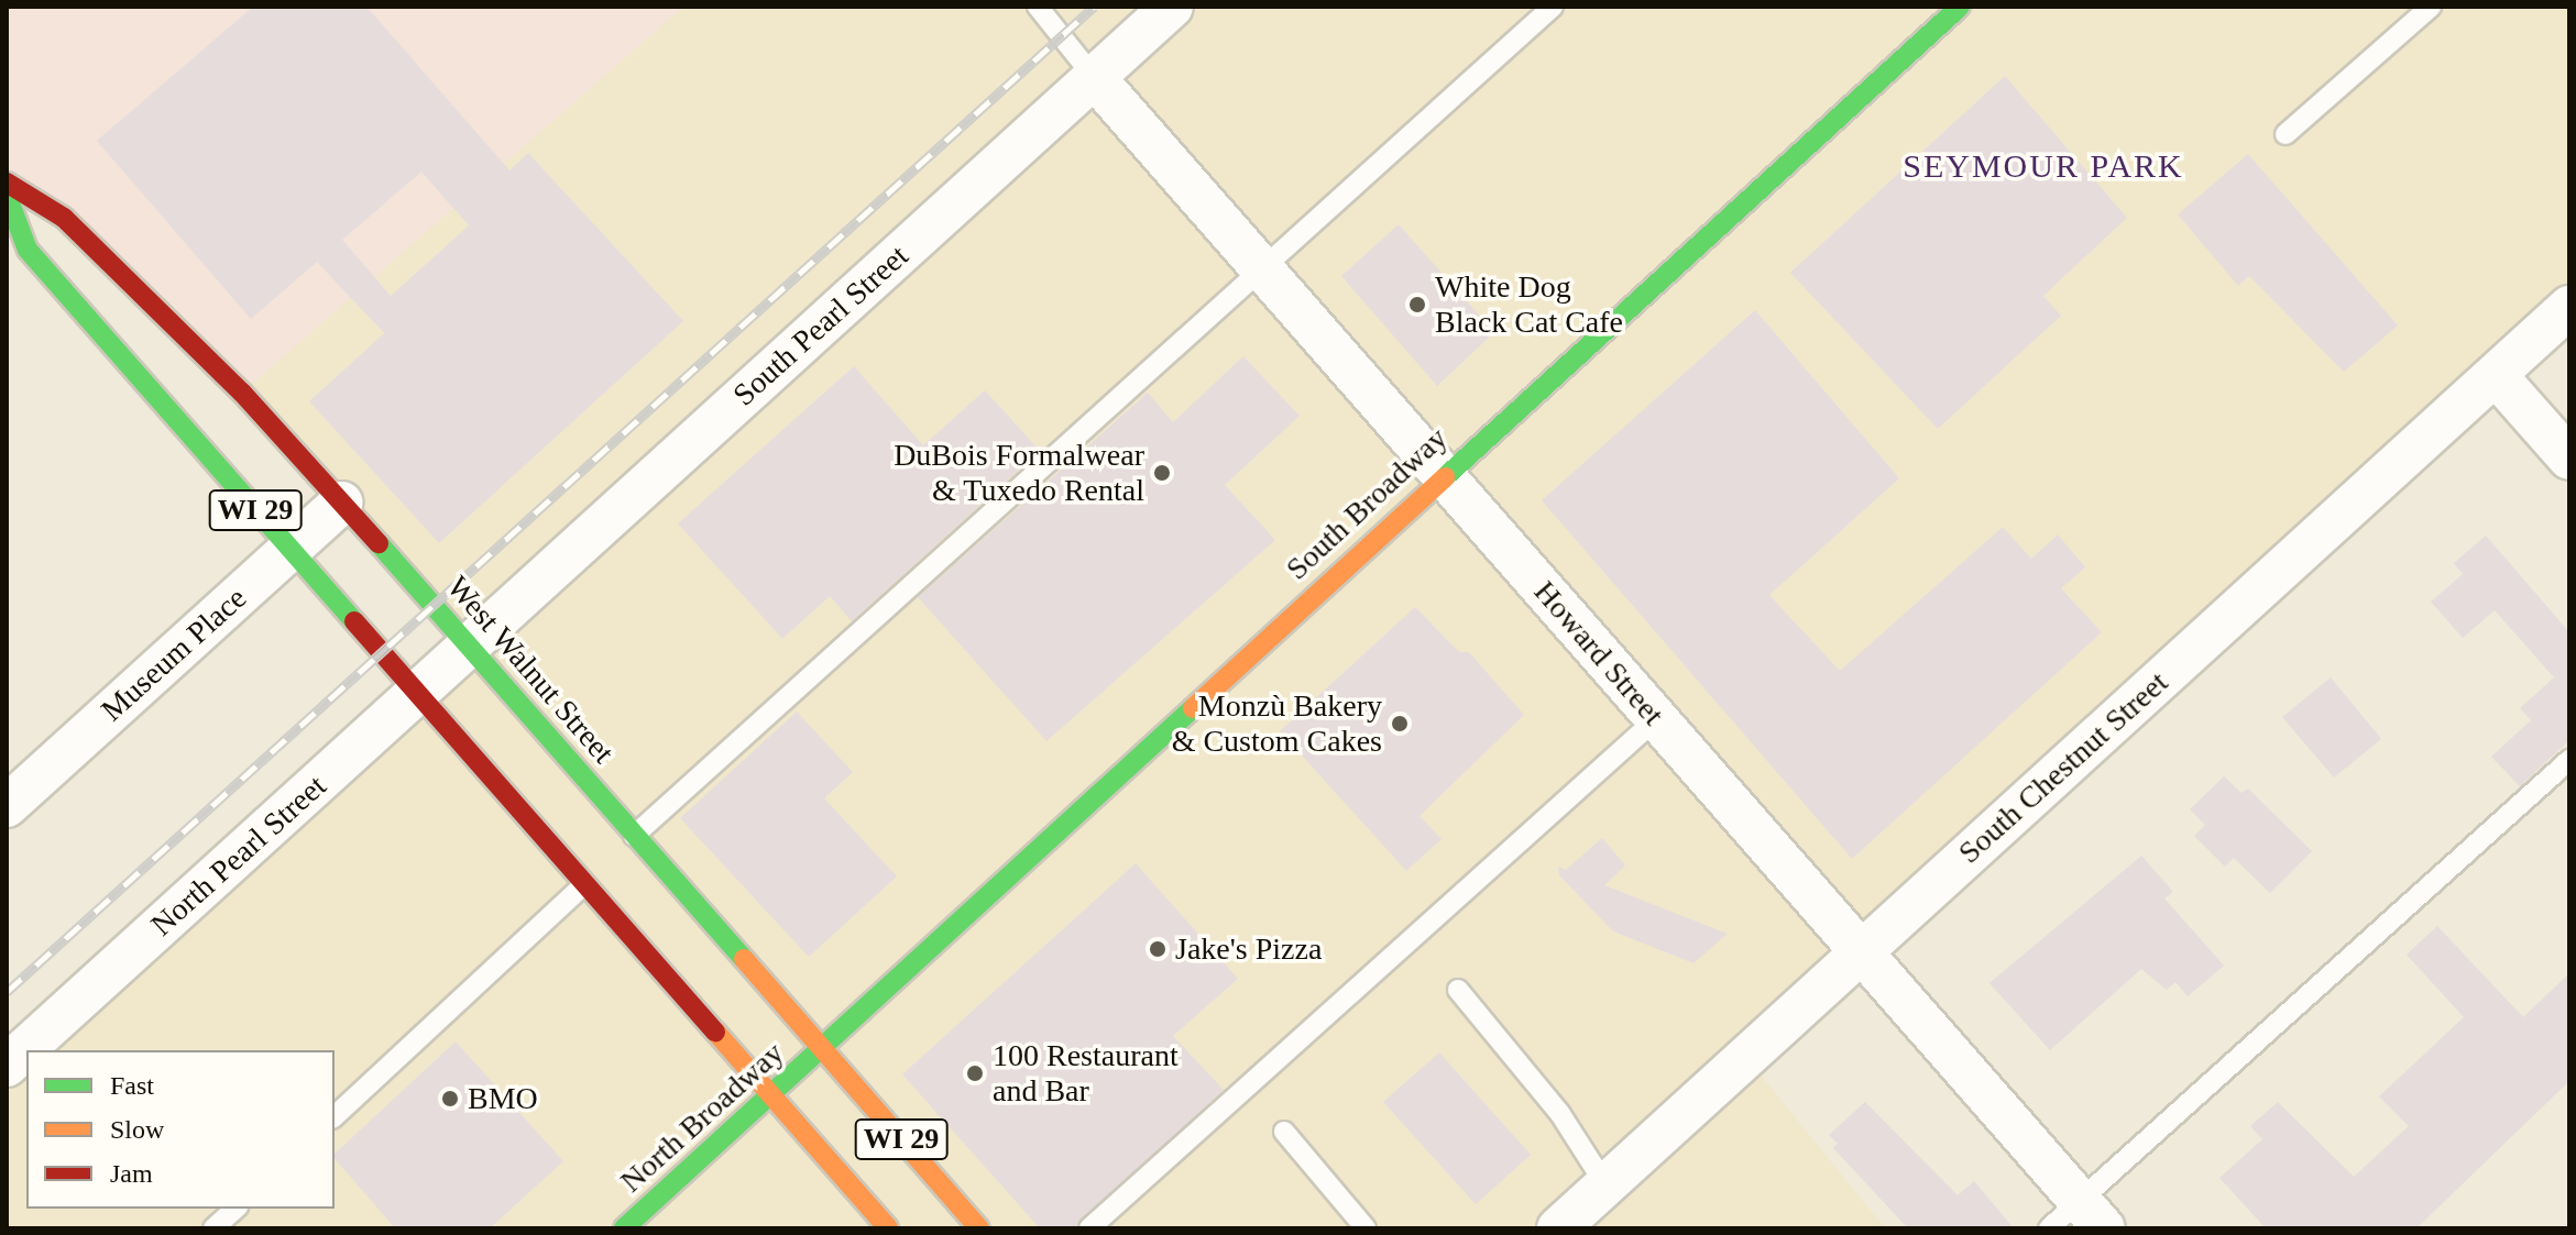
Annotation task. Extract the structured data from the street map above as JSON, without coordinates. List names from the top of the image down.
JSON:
{
  "streets": {
    "main road": [
      "South Broadway",
      "WI 29",
      "West Walnut Street",
      "North Broadway"
    ],
    "street": [
      "South Pearl Street",
      "Howard Street",
      "Museum Place",
      "South Chestnut Street",
      "North Pearl Street"
    ]
  },
  "crossings": [
    ["South Pearl Street", "Howard Street"],
    ["South Pearl Street", "West Walnut Street"],
    ["South Pearl Street", "North Pearl Street"],
    ["South Broadway", "Howard Street"],
    ["South Broadway", "West Walnut Street"],
    ["South Broadway", "North Broadway"],
    ["WI 29", "Museum Place"],
    ["WI 29", "North Pearl Street"],
    ["WI 29", "North Broadway"],
    ["Howard Street", "South Chestnut Street"],
    ["Museum Place", "West Walnut Street"],
    ["West Walnut Street", "North Pearl Street"],
    ["West Walnut Street", "North Broadway"]
  ],
  "districts": ["SEYMOUR PARK"],
  "places": [
    "White Dog Black Cat Cafe",
    "DuBois Formalwear & Tuxedo Rental",
    "Monzù Bakery & Custom Cakes",
    "Jake's Pizza",
    "100 Restaurant and Bar",
    "BMO"
  ],
  "legend": ["Fast", "Slow", "Jam"]
}
